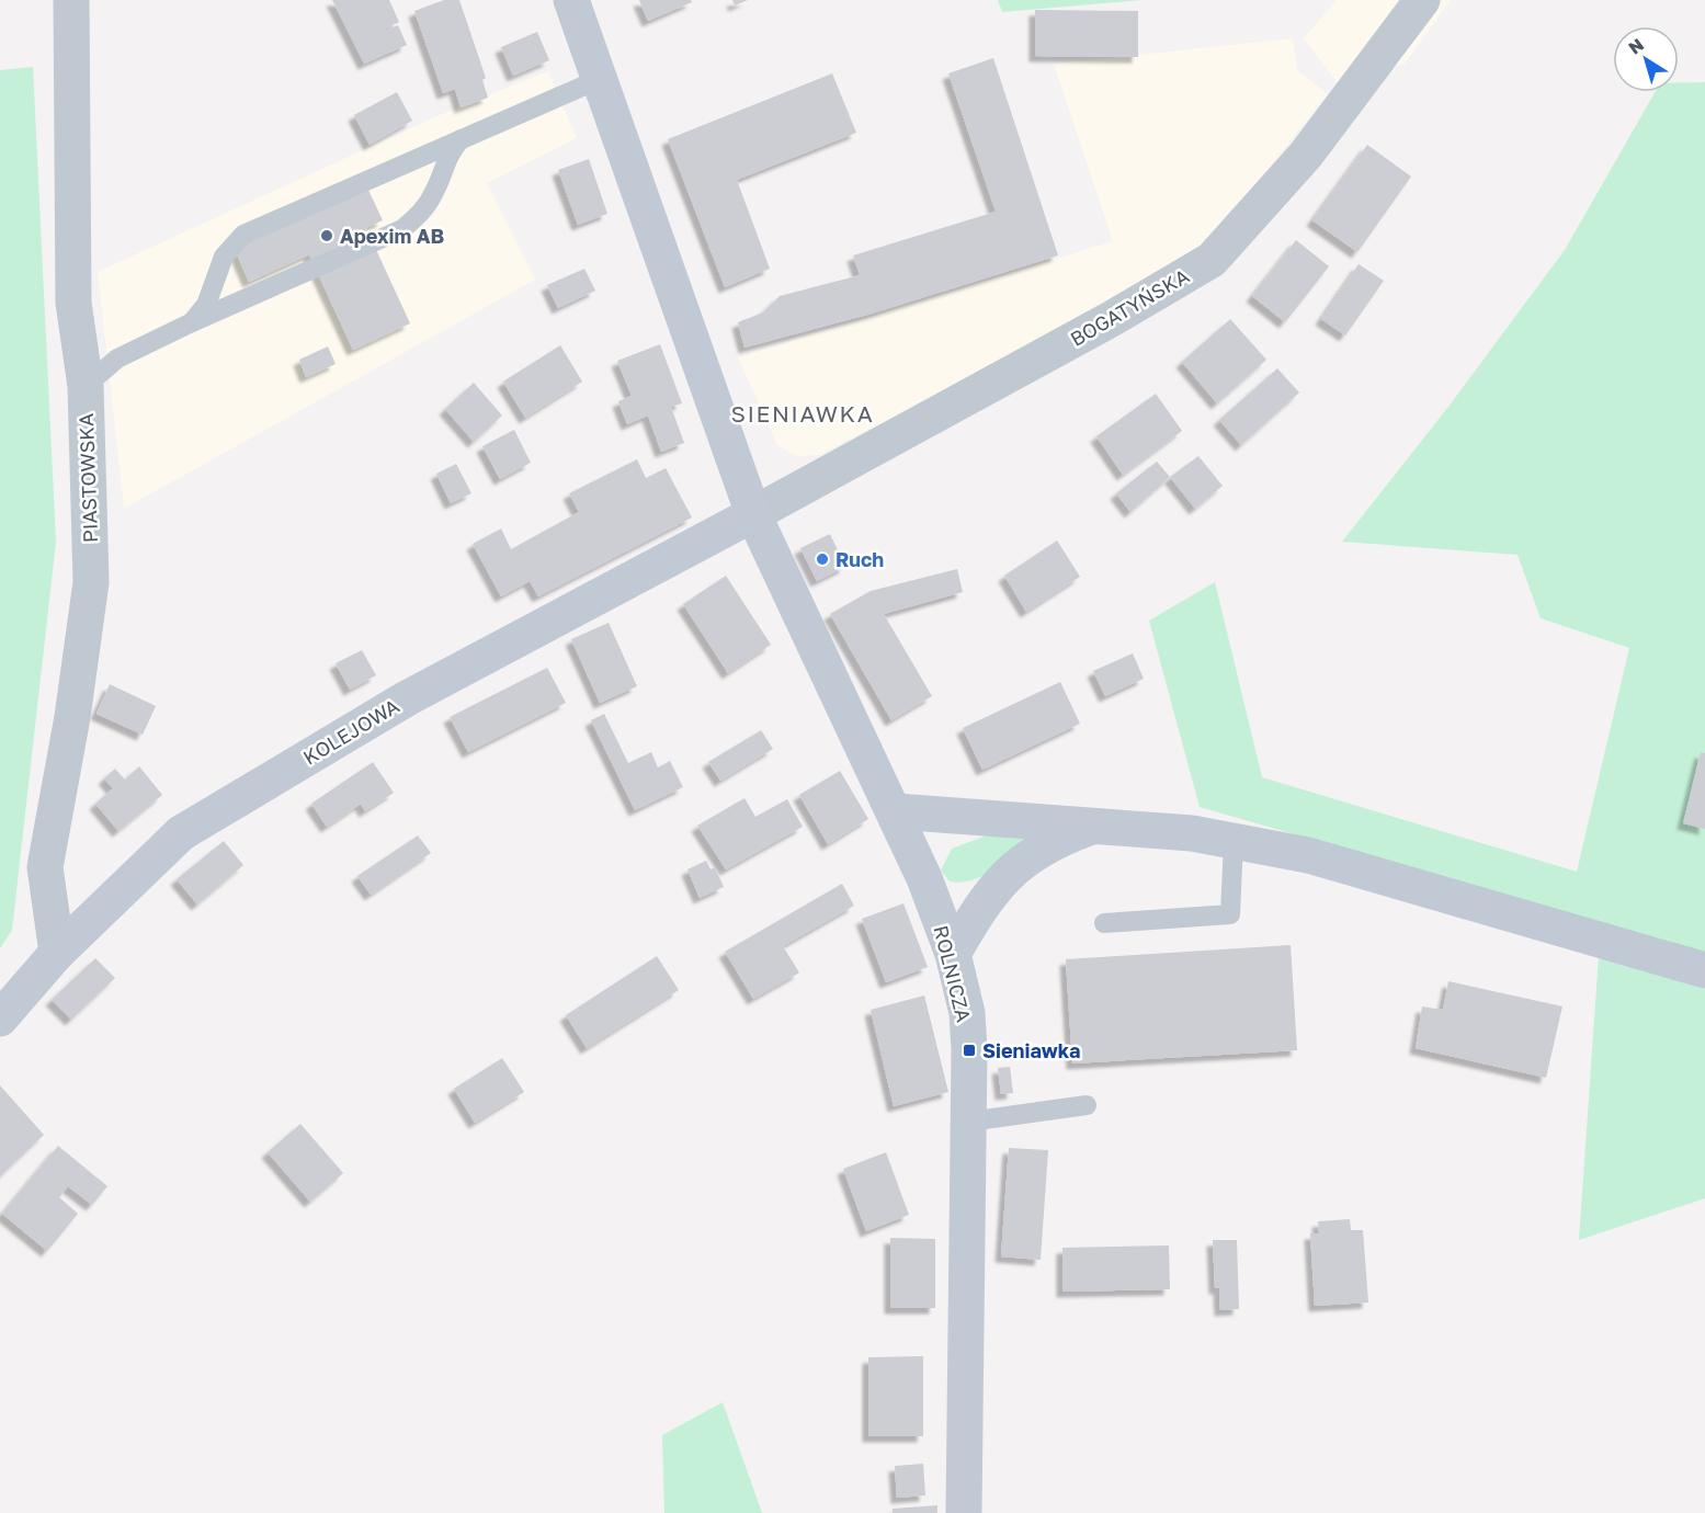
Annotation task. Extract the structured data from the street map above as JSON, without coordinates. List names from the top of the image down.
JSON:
{
  "streets": {
    "street": [
      "BOGATYŃSKA",
      "PIASTOWSKA",
      "KOLEJOWA",
      "ROLNICZA"
    ]
  },
  "crossings": [
    ["BOGATYŃSKA", "KOLEJOWA"],
    ["BOGATYŃSKA", "ROLNICZA"],
    ["PIASTOWSKA", "KOLEJOWA"],
    ["KOLEJOWA", "ROLNICZA"]
  ],
  "districts": ["SIENIAWKA"],
  "places": {
    "other": ["Apexim AB", "Ruch"],
    "transit": ["Sieniawka"]
  },
  "north": "top left"
}
